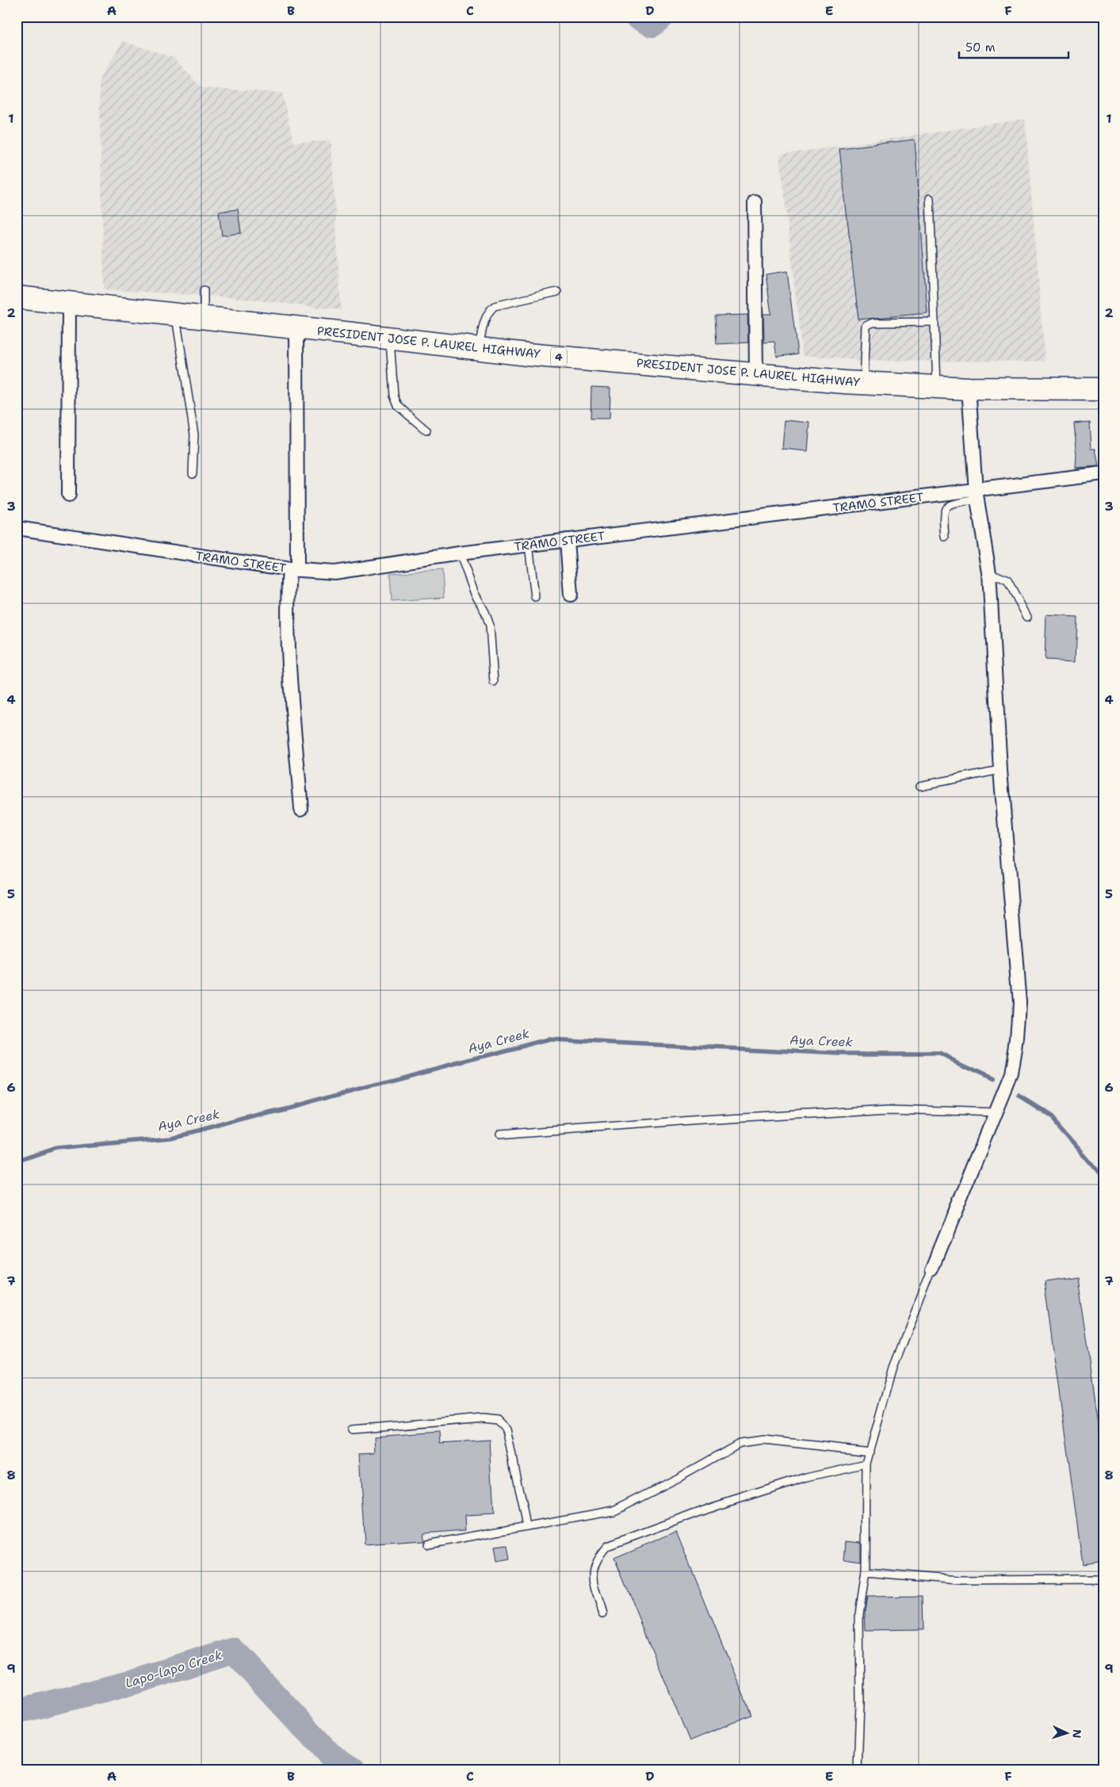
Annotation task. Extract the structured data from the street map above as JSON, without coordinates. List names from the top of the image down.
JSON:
{
  "streets": {
    "highway": ["PRESIDENT JOSE P. LAUREL HIGHWAY", "4"],
    "street": ["TRAMO STREET"]
  },
  "water": ["Aya Creek", "Lapo-lapo Creek"],
  "scale_bar": "50 m",
  "north": "right",
  "grid": {
    "columns": [
      "A",
      "B",
      "C",
      "D",
      "E",
      "F"
    ],
    "rows": [
      "1",
      "2",
      "3",
      "4",
      "5",
      "6",
      "7",
      "8",
      "9"
    ]
  }
}
